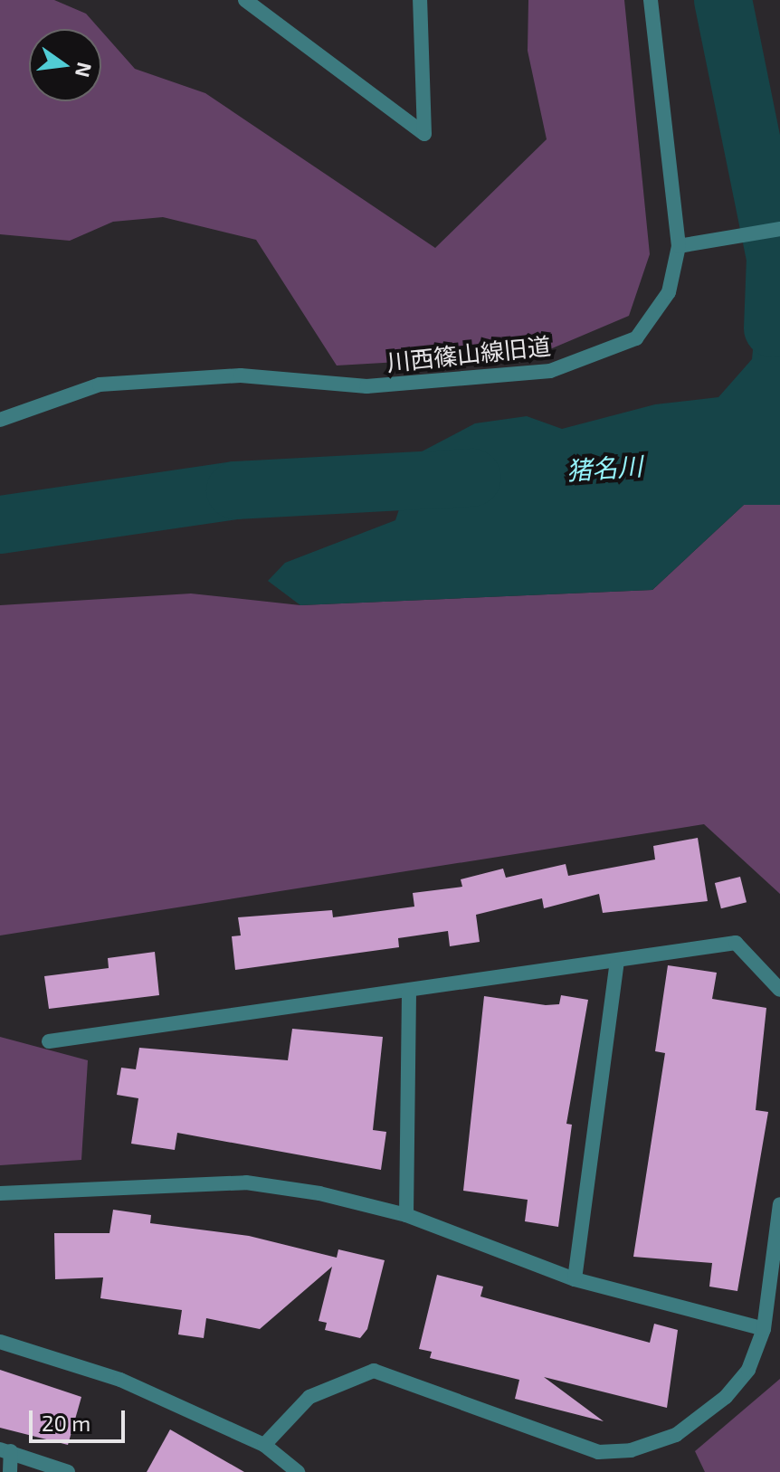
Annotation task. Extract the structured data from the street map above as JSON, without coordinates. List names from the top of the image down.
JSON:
{
  "streets": {
    "street": ["川西篠山線旧道"]
  },
  "water": ["猪名川"],
  "scale_bar": "20 m",
  "north": "right"
}
